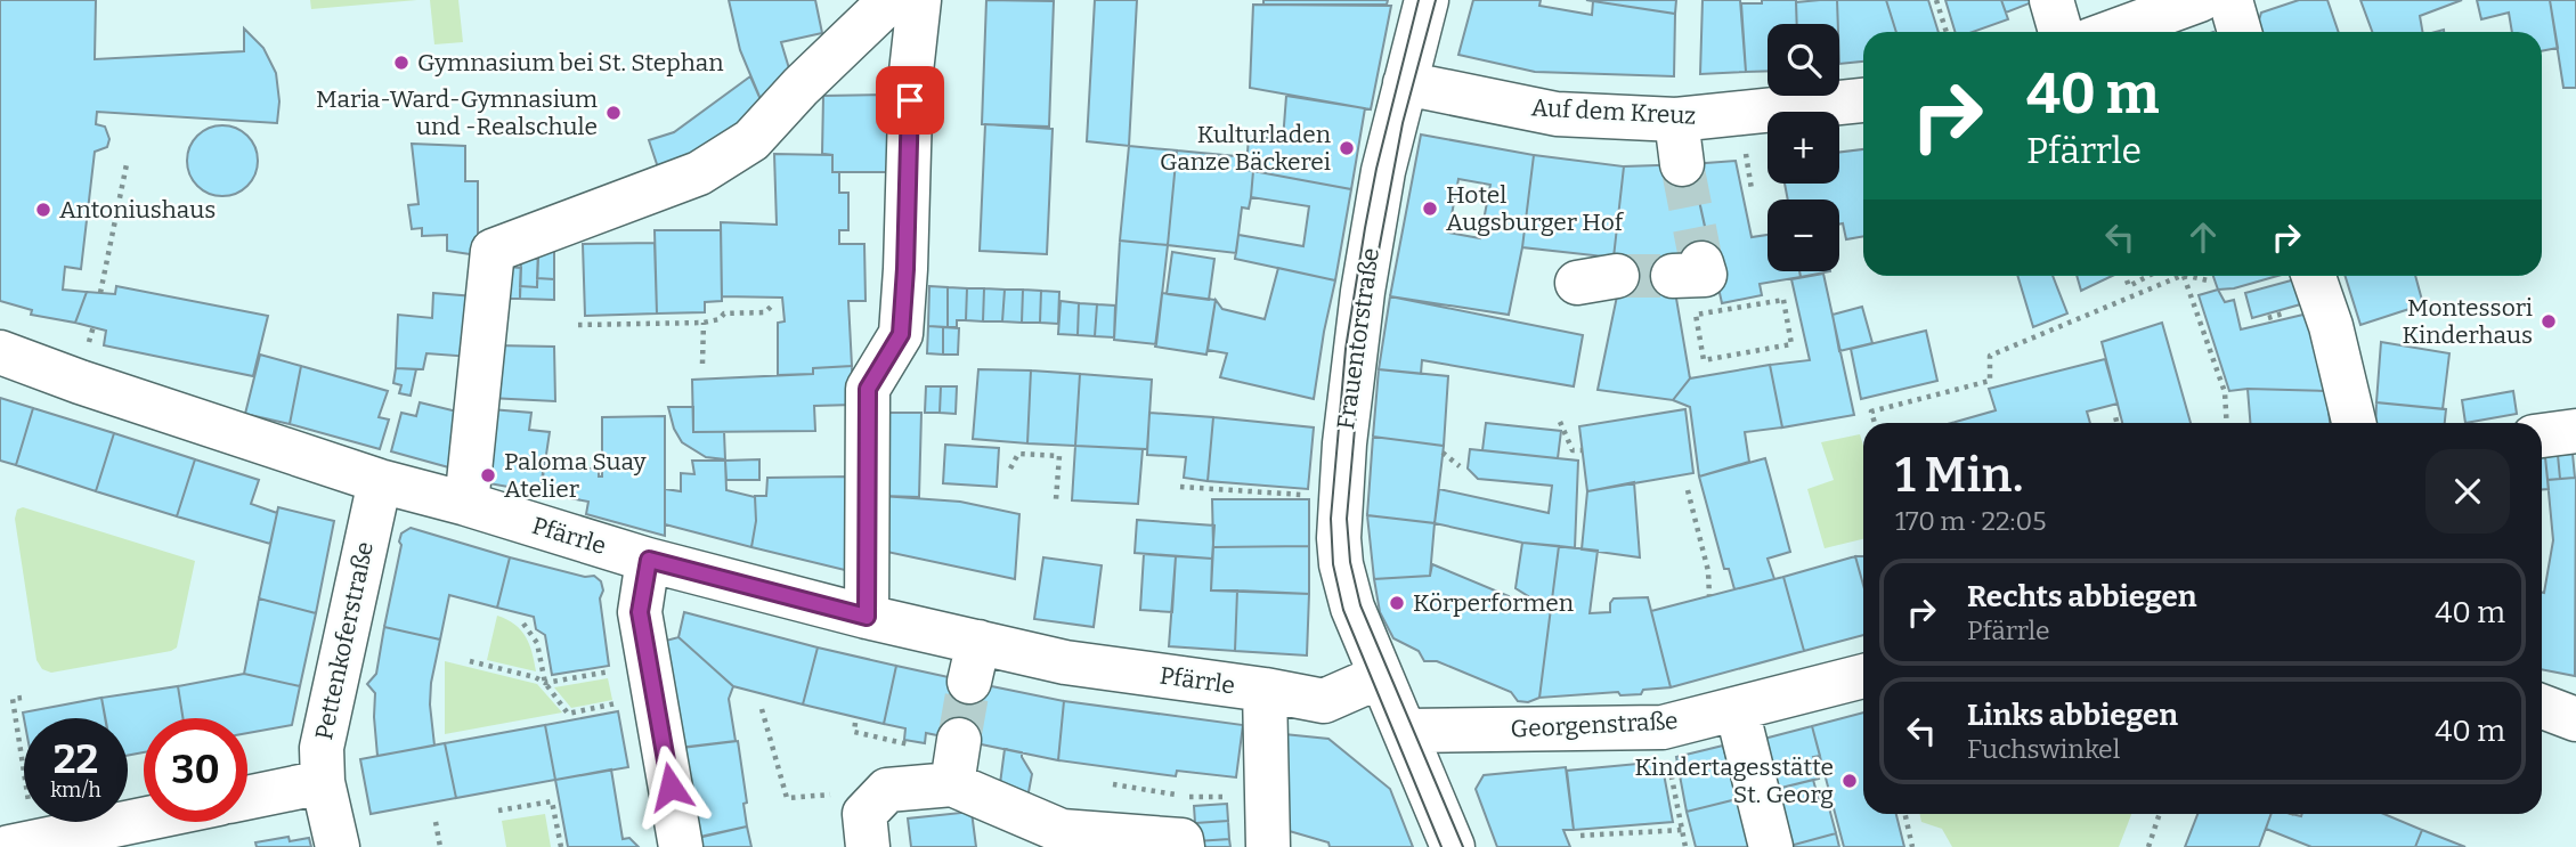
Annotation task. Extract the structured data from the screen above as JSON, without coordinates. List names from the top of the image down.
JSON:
{
  "streets": {
    "street": [
      "Auf dem Kreuz",
      "Frauentorstraße",
      "Pfärrle",
      "Pettenkoferstraße",
      "Georgenstraße"
    ]
  },
  "crossings": [
    ["Auf dem Kreuz", "Frauentorstraße"],
    ["Frauentorstraße", "Pfärrle"],
    ["Frauentorstraße", "Georgenstraße"],
    ["Pfärrle", "Pettenkoferstraße"]
  ],
  "places": [
    "Gymnasium bei St. Stephan",
    "Maria-Ward-Gymnasium und -Realschule",
    "Kulturladen Ganze Bäckerei",
    "Hotel Augsburger Hof",
    "Antoniushaus",
    "Montessori Kinderhaus",
    "Paloma Suay Atelier",
    "Körperformen",
    "Kindertagesstätte St. Georg"
  ],
  "page": {
    "map_buttons": ["+", "−"],
    "turn": ["40 m", "Pfärrle"],
    "heading": ["1 Min.", "170 m · 22:05"],
    "list": [
      {
        "name": "Rechts abbiegen",
        "note": "Pfärrle",
        "value": "40 m"
      },
      {
        "name": "Links abbiegen",
        "note": "Fuchswinkel",
        "value": "40 m"
      }
    ],
    "speed": "22 km/h",
    "limit": "30"
  }
}
